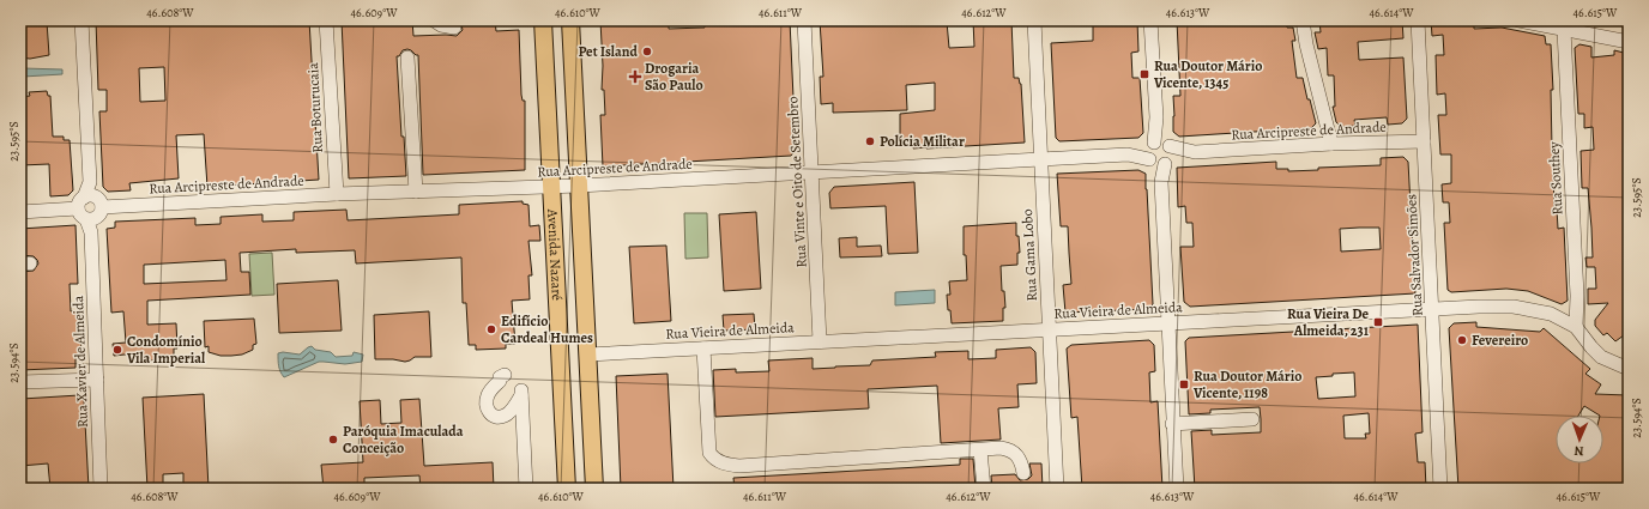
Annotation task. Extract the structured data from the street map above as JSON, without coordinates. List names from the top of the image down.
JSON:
{
  "streets": {
    "main road": ["Avenida Nazaré"],
    "street": [
      "Rua Boturucaia",
      "Rua Arcipreste de Andrade",
      "Rua Southey",
      "Rua Vinte e Oito de Setembro",
      "Rua Gama Lobo",
      "Rua Salvador Simões",
      "Rua Vieira de Almeida",
      "Rua Xavier de Almeida"
    ]
  },
  "crossings": [
    ["Rua Boturucaia", "Rua Arcipreste de Andrade"],
    ["Rua Arcipreste de Andrade", "Rua Vinte e Oito de Setembro"],
    ["Rua Arcipreste de Andrade", "Avenida Nazaré"],
    ["Rua Arcipreste de Andrade", "Rua Gama Lobo"],
    ["Rua Arcipreste de Andrade", "Rua Salvador Simões"],
    ["Rua Arcipreste de Andrade", "Rua Xavier de Almeida"],
    ["Rua Southey", "Rua Vieira de Almeida"],
    ["Rua Vinte e Oito de Setembro", "Rua Vieira de Almeida"],
    ["Avenida Nazaré", "Rua Vieira de Almeida"],
    ["Rua Gama Lobo", "Rua Vieira de Almeida"],
    ["Rua Salvador Simões", "Rua Vieira de Almeida"]
  ],
  "places": {
    "other": [
      "Pet Island",
      "Polícia Militar",
      "Edifício Cardeal Humes",
      "Fevereiro",
      "Condomínio Vila Imperial",
      "Paróquia Imaculada Conceição"
    ],
    "transit": ["Rua Doutor Mário Vicente, 1345", "Rua Vieira De Almeida, 231", "Rua Doutor Mário Vicente, 1198"],
    "health": ["Drogaria São Paulo"]
  },
  "north": "bottom",
  "coordinates": [
    "46.608°W",
    "46.609°W",
    "46.610°W",
    "46.611°W",
    "46.612°W",
    "46.613°W",
    "46.614°W",
    "46.615°W",
    "23.595°S",
    "23.594°S"
  ]
}
